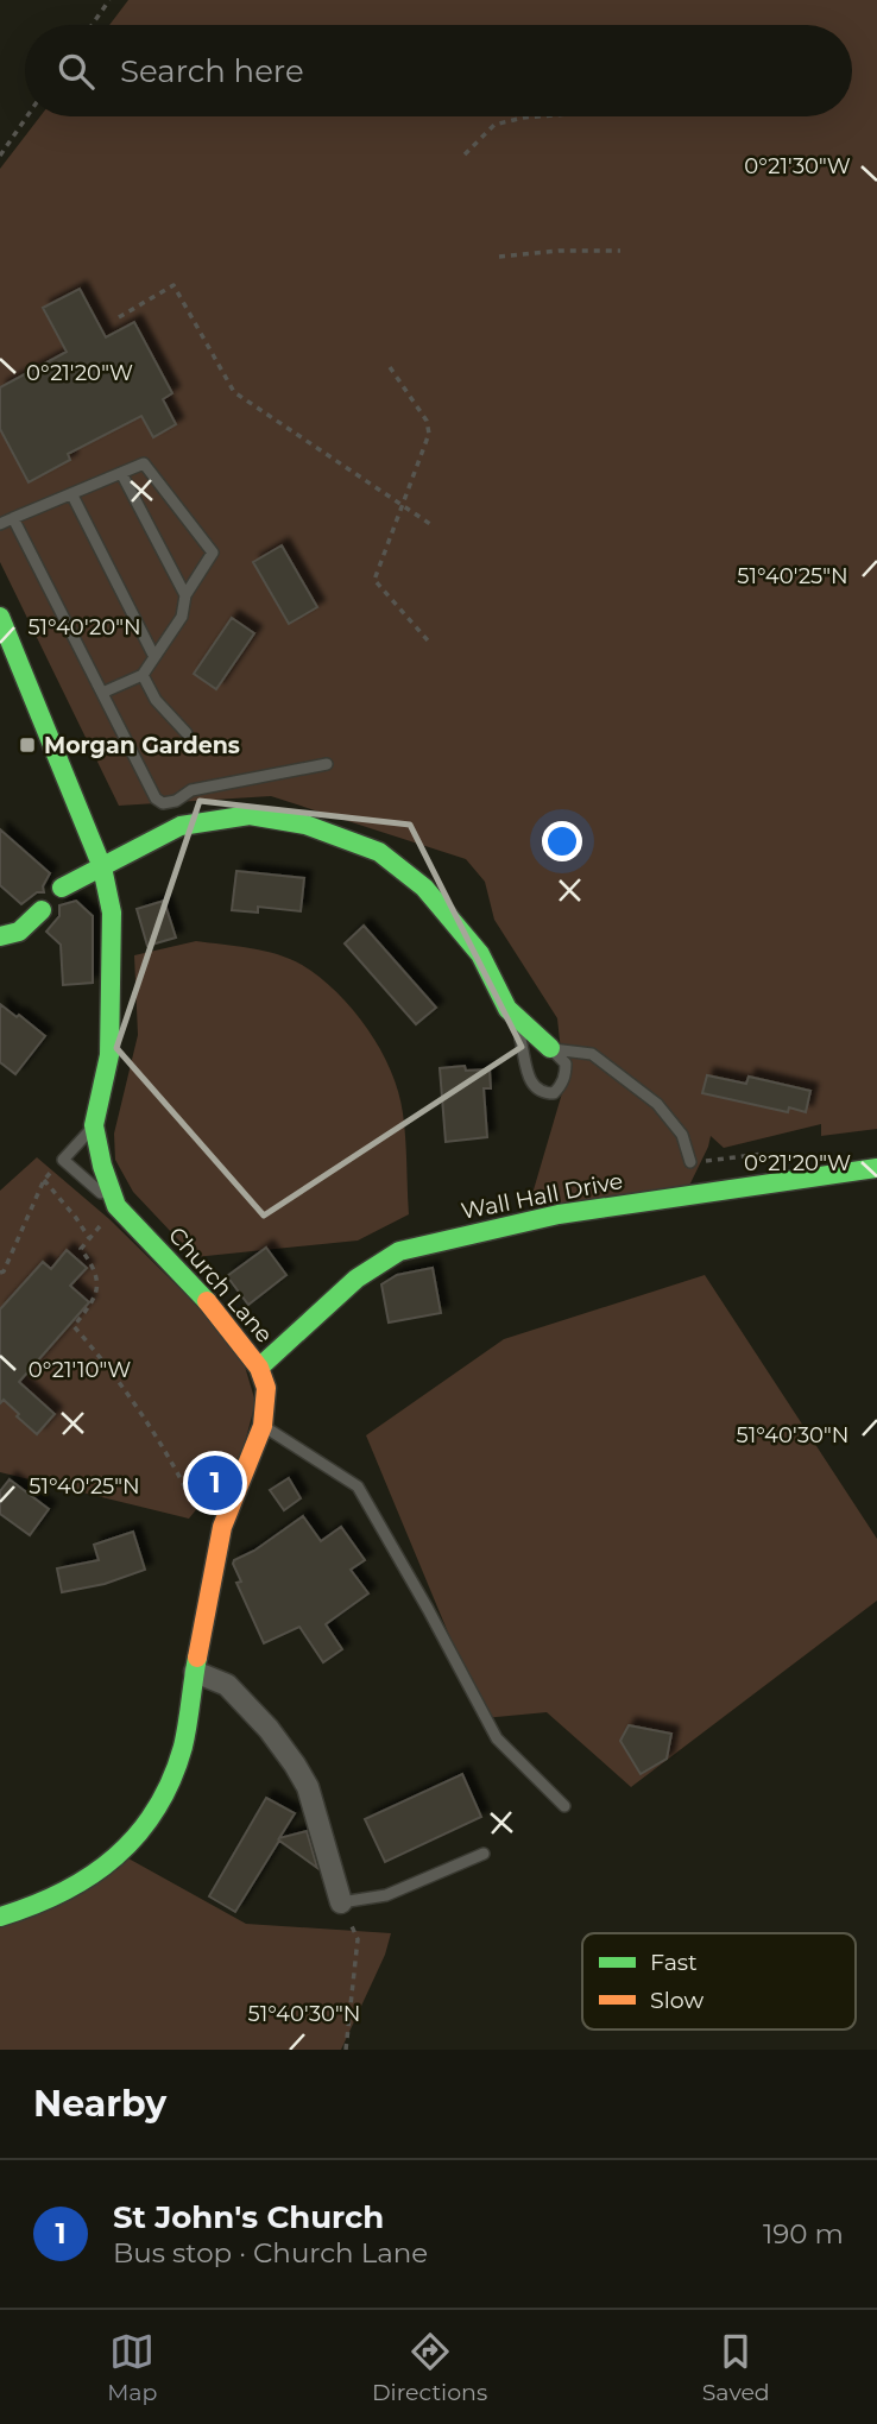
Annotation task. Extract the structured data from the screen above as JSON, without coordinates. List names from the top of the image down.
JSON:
{
  "streets": {
    "street": ["Wall Hall Drive", "Church Lane"]
  },
  "crossings": [
    ["Wall Hall Drive", "Church Lane"]
  ],
  "places": {
    "transit": ["Morgan Gardens"]
  },
  "legend": ["Fast", "Slow"],
  "page": {
    "search": "Search here",
    "pins": "1",
    "heading": "Nearby",
    "list": [
      {
        "mark": "1",
        "name": "St John's Church",
        "note": "Bus stop · Church Lane",
        "value": "190 m"
      }
    ],
    "nav": ["Map", "Directions", "Saved"]
  },
  "coordinates": [
    "0°21'30\"W",
    "0°21'20\"W",
    "51°40'25\"N",
    "51°40'20\"N",
    "0°21'10\"W",
    "51°40'30\"N"
  ]
}
